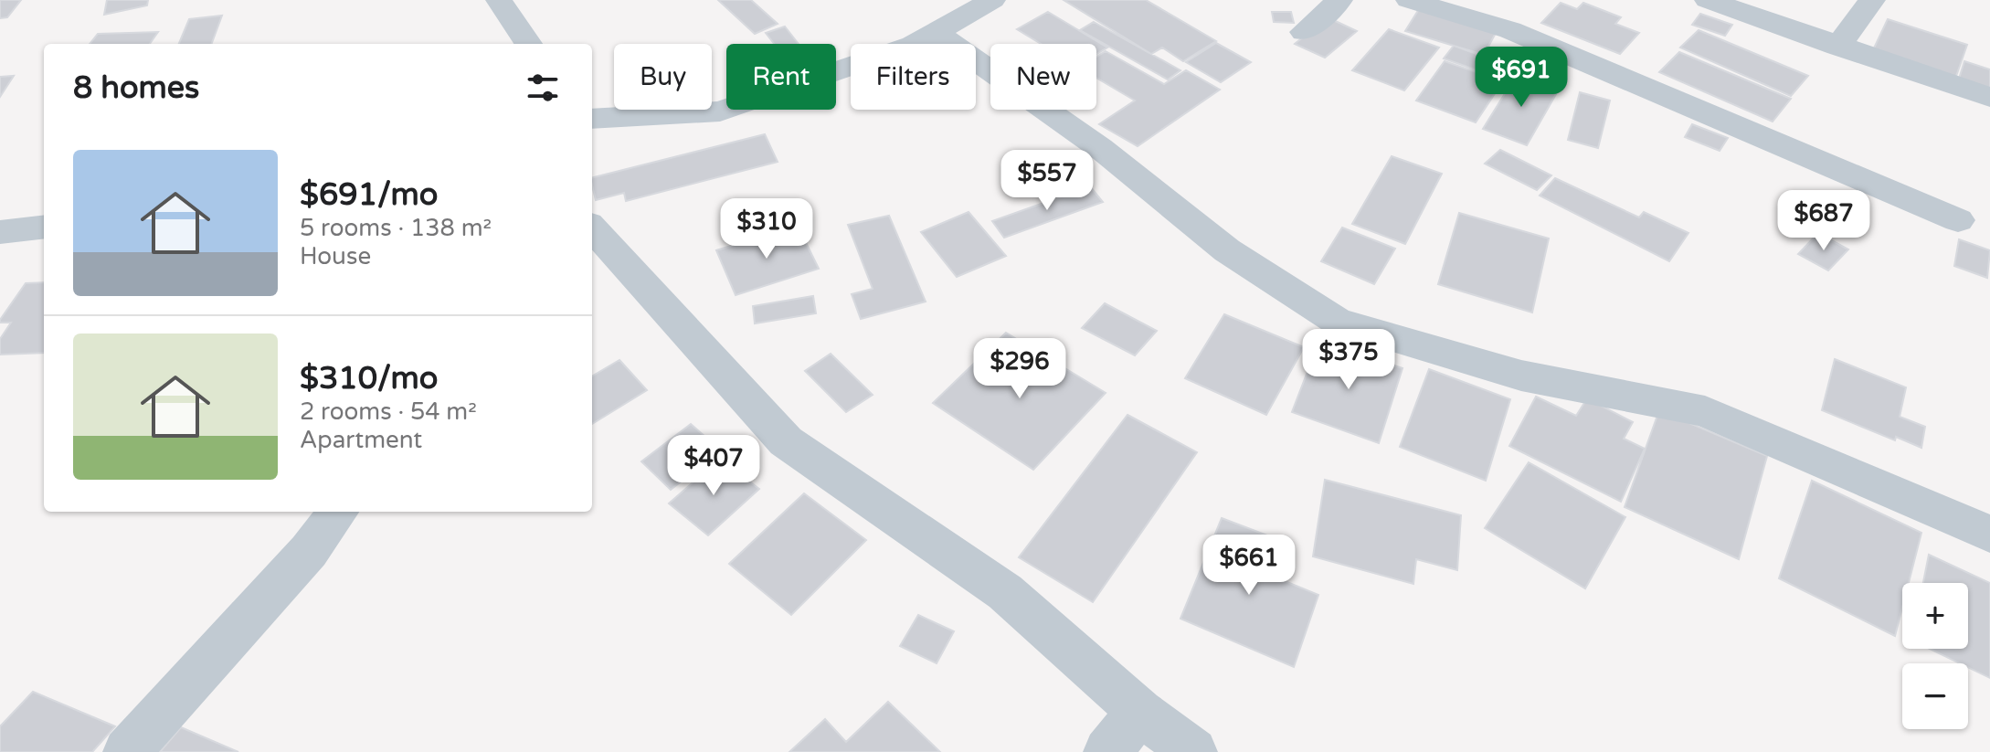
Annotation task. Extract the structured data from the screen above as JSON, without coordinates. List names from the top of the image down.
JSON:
{
  "page": {
    "chip": [
      "Buy",
      "Rent",
      "Filters",
      "New"
    ],
    "heading": "8 homes",
    "price": [
      "$691",
      "$557",
      "$687",
      "$310",
      "$375",
      "$296",
      "$407",
      "$661"
    ],
    "list": [
      {
        "name": "$691/mo",
        "note": "5 rooms · 138 m² · House"
      },
      {
        "name": "$310/mo",
        "note": "2 rooms · 54 m² · Apartment"
      }
    ],
    "map_buttons": ["+", "−"]
  }
}
